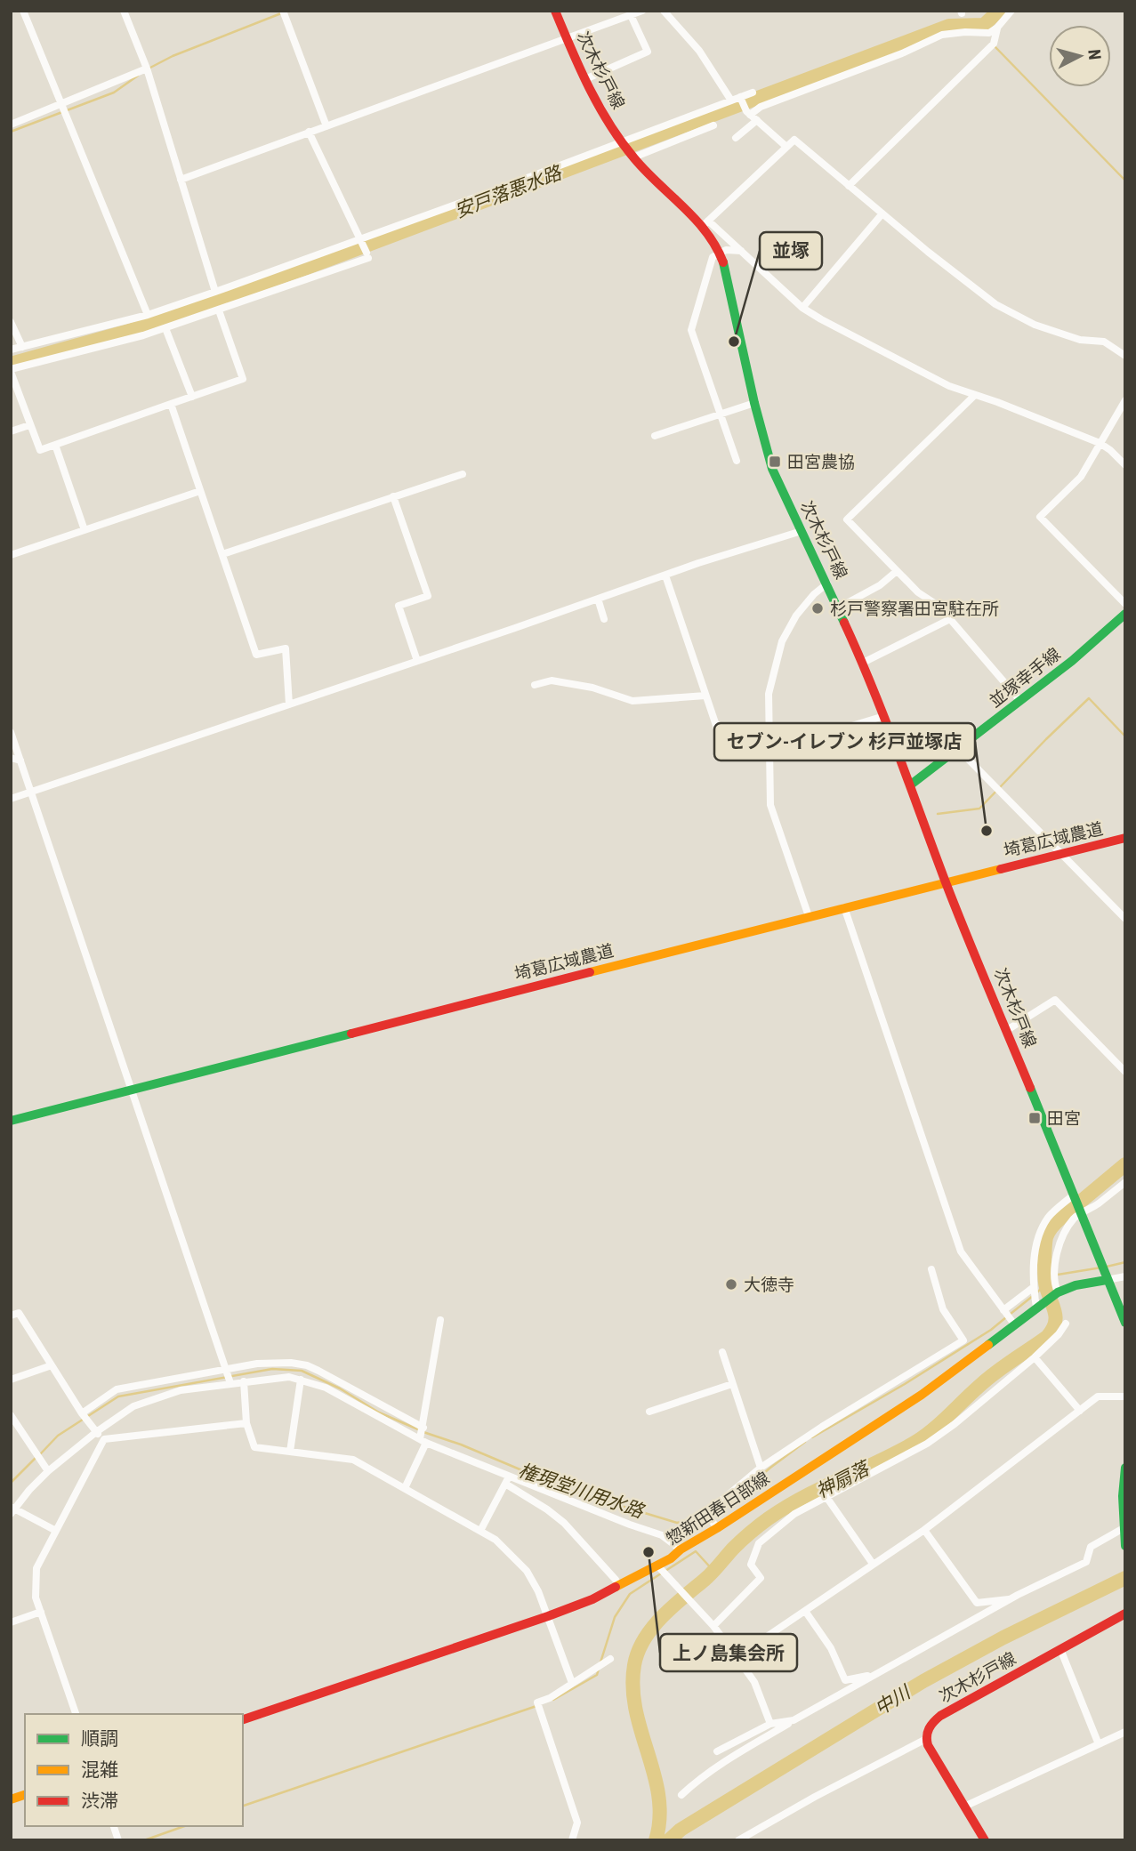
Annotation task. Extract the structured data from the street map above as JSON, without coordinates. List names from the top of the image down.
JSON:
{
  "streets": {
    "main road": [
      "次木杉戸線",
      "並塚幸手線",
      "埼葛広域農道",
      "惣新田春日部線"
    ]
  },
  "crossings": [
    ["次木杉戸線", "並塚幸手線"],
    ["次木杉戸線", "埼葛広域農道"]
  ],
  "water": [
    "安戸落悪水路",
    "神扇落",
    "権現堂川用水路",
    "中川"
  ],
  "places": {
    "other": [
      "並塚",
      "杉戸警察署田宮駐在所",
      "セブン-イレブン 杉戸並塚店",
      "大徳寺",
      "上ノ島集会所"
    ],
    "transit": ["田宮農協", "田宮"]
  },
  "legend": ["順調", "混雑", "渋滞"],
  "north": "right"
}
